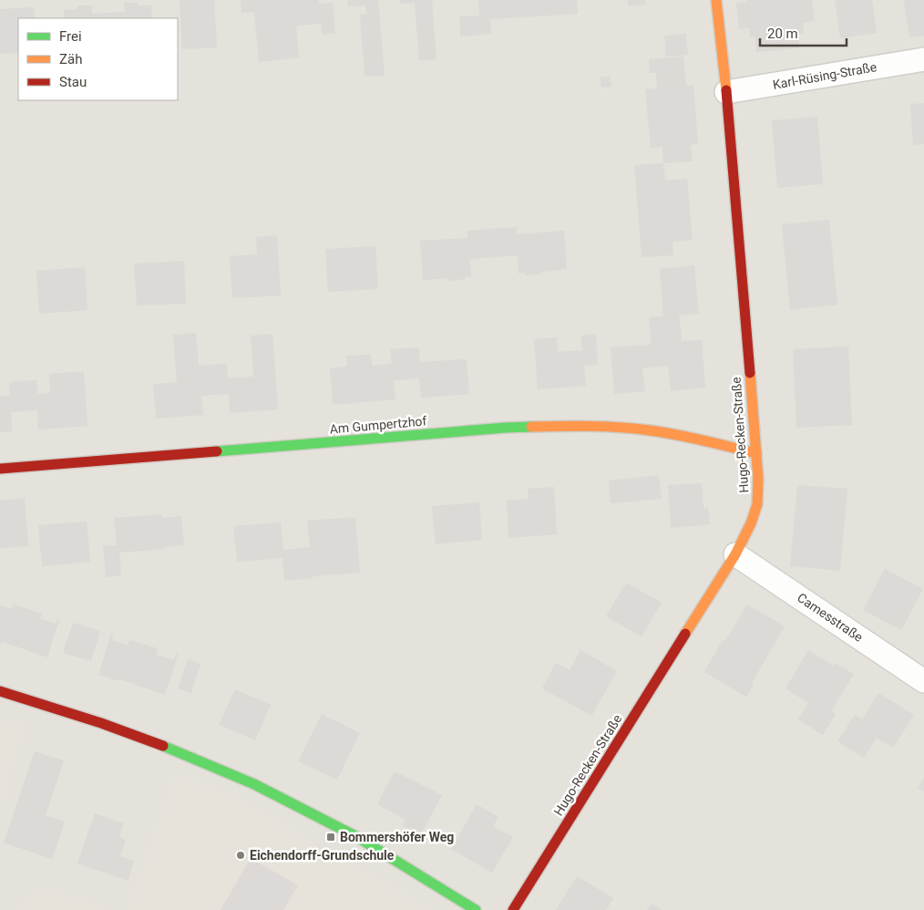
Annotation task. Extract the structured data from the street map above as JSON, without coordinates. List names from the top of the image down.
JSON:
{
  "streets": {
    "street": [
      "Karl-Rüsing-Straße",
      "Am Gumpertzhof",
      "Hugo-Recken-Straße",
      "Camesstraße"
    ]
  },
  "crossings": [
    ["Karl-Rüsing-Straße", "Hugo-Recken-Straße"],
    ["Am Gumpertzhof", "Hugo-Recken-Straße"],
    ["Hugo-Recken-Straße", "Camesstraße"]
  ],
  "places": {
    "transit": ["Bommershöfer Weg"],
    "other": ["Eichendorff-Grundschule"]
  },
  "legend": ["Frei", "Zäh", "Stau"],
  "scale_bar": "20 m"
}
